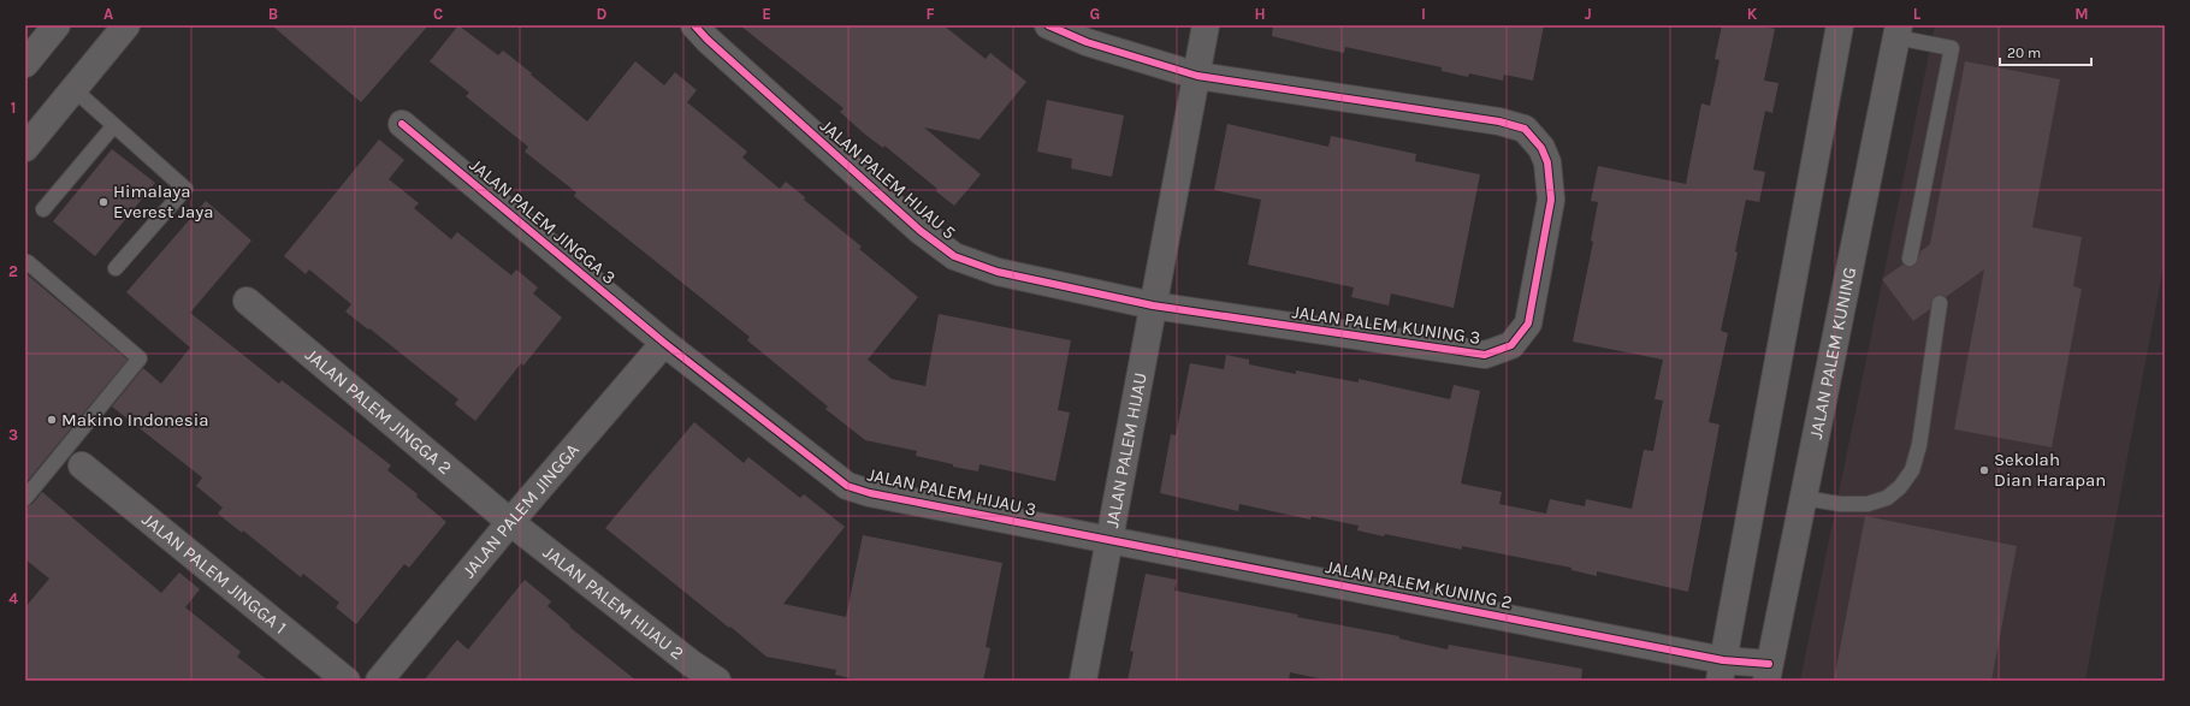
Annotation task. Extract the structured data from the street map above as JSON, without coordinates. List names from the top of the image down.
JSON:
{
  "streets": {
    "street": [
      "JALAN PALEM HIJAU 5",
      "JALAN PALEM JINGGA 3",
      "JALAN PALEM KUNING 3",
      "JALAN PALEM KUNING",
      "JALAN PALEM JINGGA 2",
      "JALAN PALEM HIJAU",
      "JALAN PALEM HIJAU 3",
      "JALAN PALEM JINGGA",
      "JALAN PALEM JINGGA 1",
      "JALAN PALEM KUNING 2",
      "JALAN PALEM HIJAU 2"
    ]
  },
  "crossings": [
    ["JALAN PALEM HIJAU 5", "JALAN PALEM KUNING 3"],
    ["JALAN PALEM HIJAU 5", "JALAN PALEM HIJAU"],
    ["JALAN PALEM JINGGA 3", "JALAN PALEM HIJAU 3"],
    ["JALAN PALEM JINGGA 3", "JALAN PALEM JINGGA"],
    ["JALAN PALEM KUNING 3", "JALAN PALEM HIJAU"],
    ["JALAN PALEM KUNING", "JALAN PALEM KUNING 2"],
    ["JALAN PALEM JINGGA 2", "JALAN PALEM JINGGA"],
    ["JALAN PALEM JINGGA 2", "JALAN PALEM HIJAU 2"],
    ["JALAN PALEM HIJAU", "JALAN PALEM HIJAU 3"],
    ["JALAN PALEM HIJAU", "JALAN PALEM KUNING 2"],
    ["JALAN PALEM HIJAU 3", "JALAN PALEM JINGGA"],
    ["JALAN PALEM HIJAU 3", "JALAN PALEM KUNING 2"],
    ["JALAN PALEM JINGGA", "JALAN PALEM HIJAU 2"]
  ],
  "places": ["Himalaya Everest Jaya", "Makino Indonesia", "Sekolah Dian Harapan"],
  "scale_bar": "20 m",
  "grid": {
    "columns": [
      "A",
      "B",
      "C",
      "D",
      "E",
      "F",
      "G",
      "H",
      "I",
      "J",
      "K",
      "L",
      "M"
    ],
    "rows": [
      "1",
      "2",
      "3",
      "4"
    ]
  }
}
